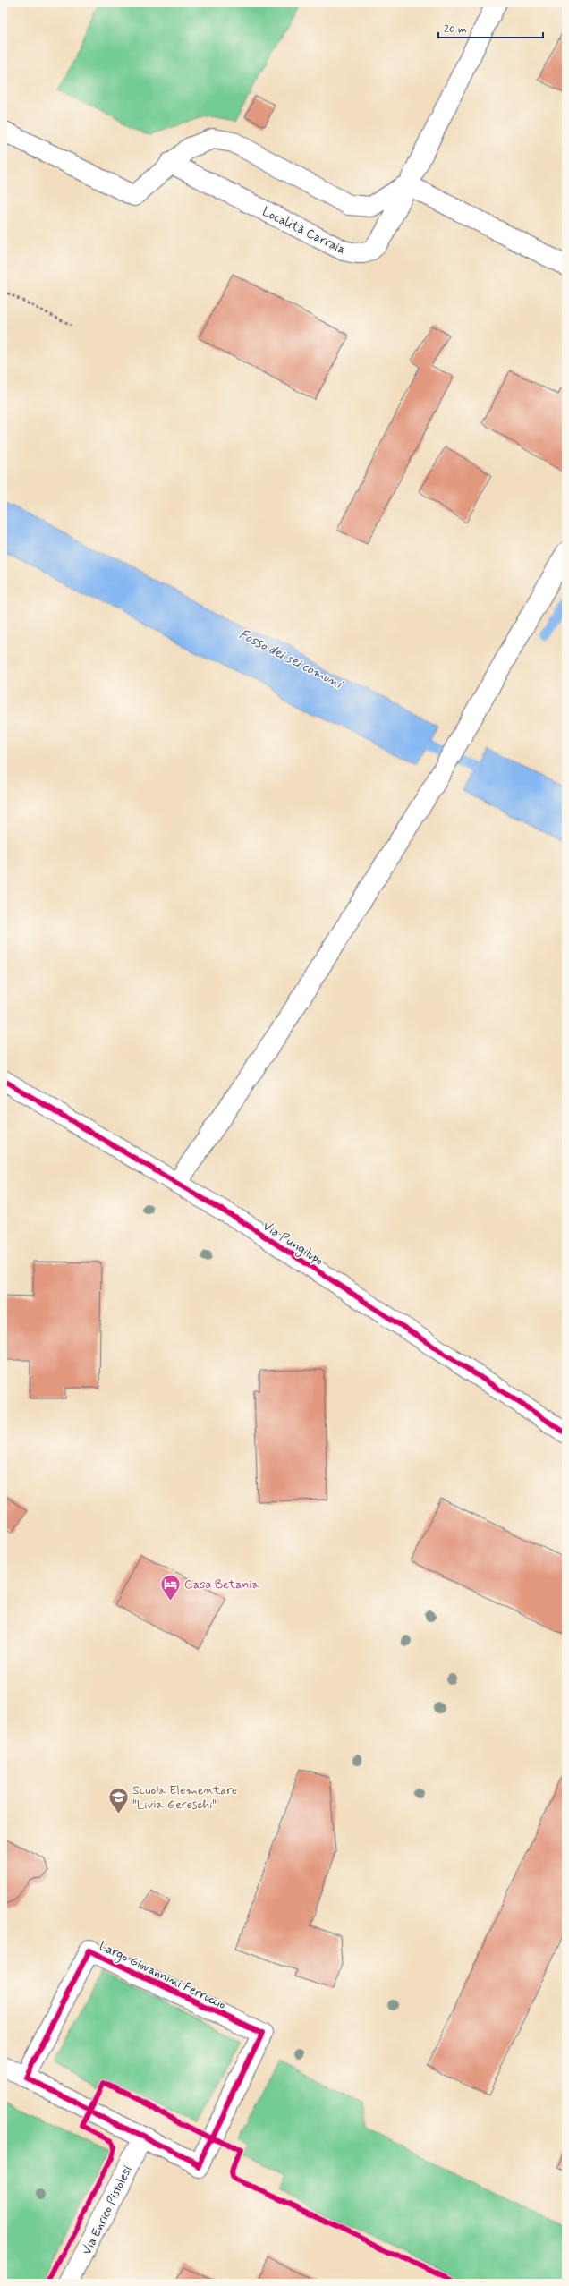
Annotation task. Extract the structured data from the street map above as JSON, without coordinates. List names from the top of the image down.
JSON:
{
  "streets": {
    "street": [
      "Località Carraia",
      "Via Pungilupo",
      "Largo Giovannini Ferruccio",
      "Via Enrico Pistolesi"
    ]
  },
  "crossings": [
    ["Largo Giovannini Ferruccio", "Via Enrico Pistolesi"]
  ],
  "water": ["Fosso dei sei comuni"],
  "places": {
    "hotel": ["Casa Betania"],
    "school or university": ["Scuola Elementare \"Livia Gereschi\""]
  },
  "scale_bar": "20 m"
}
